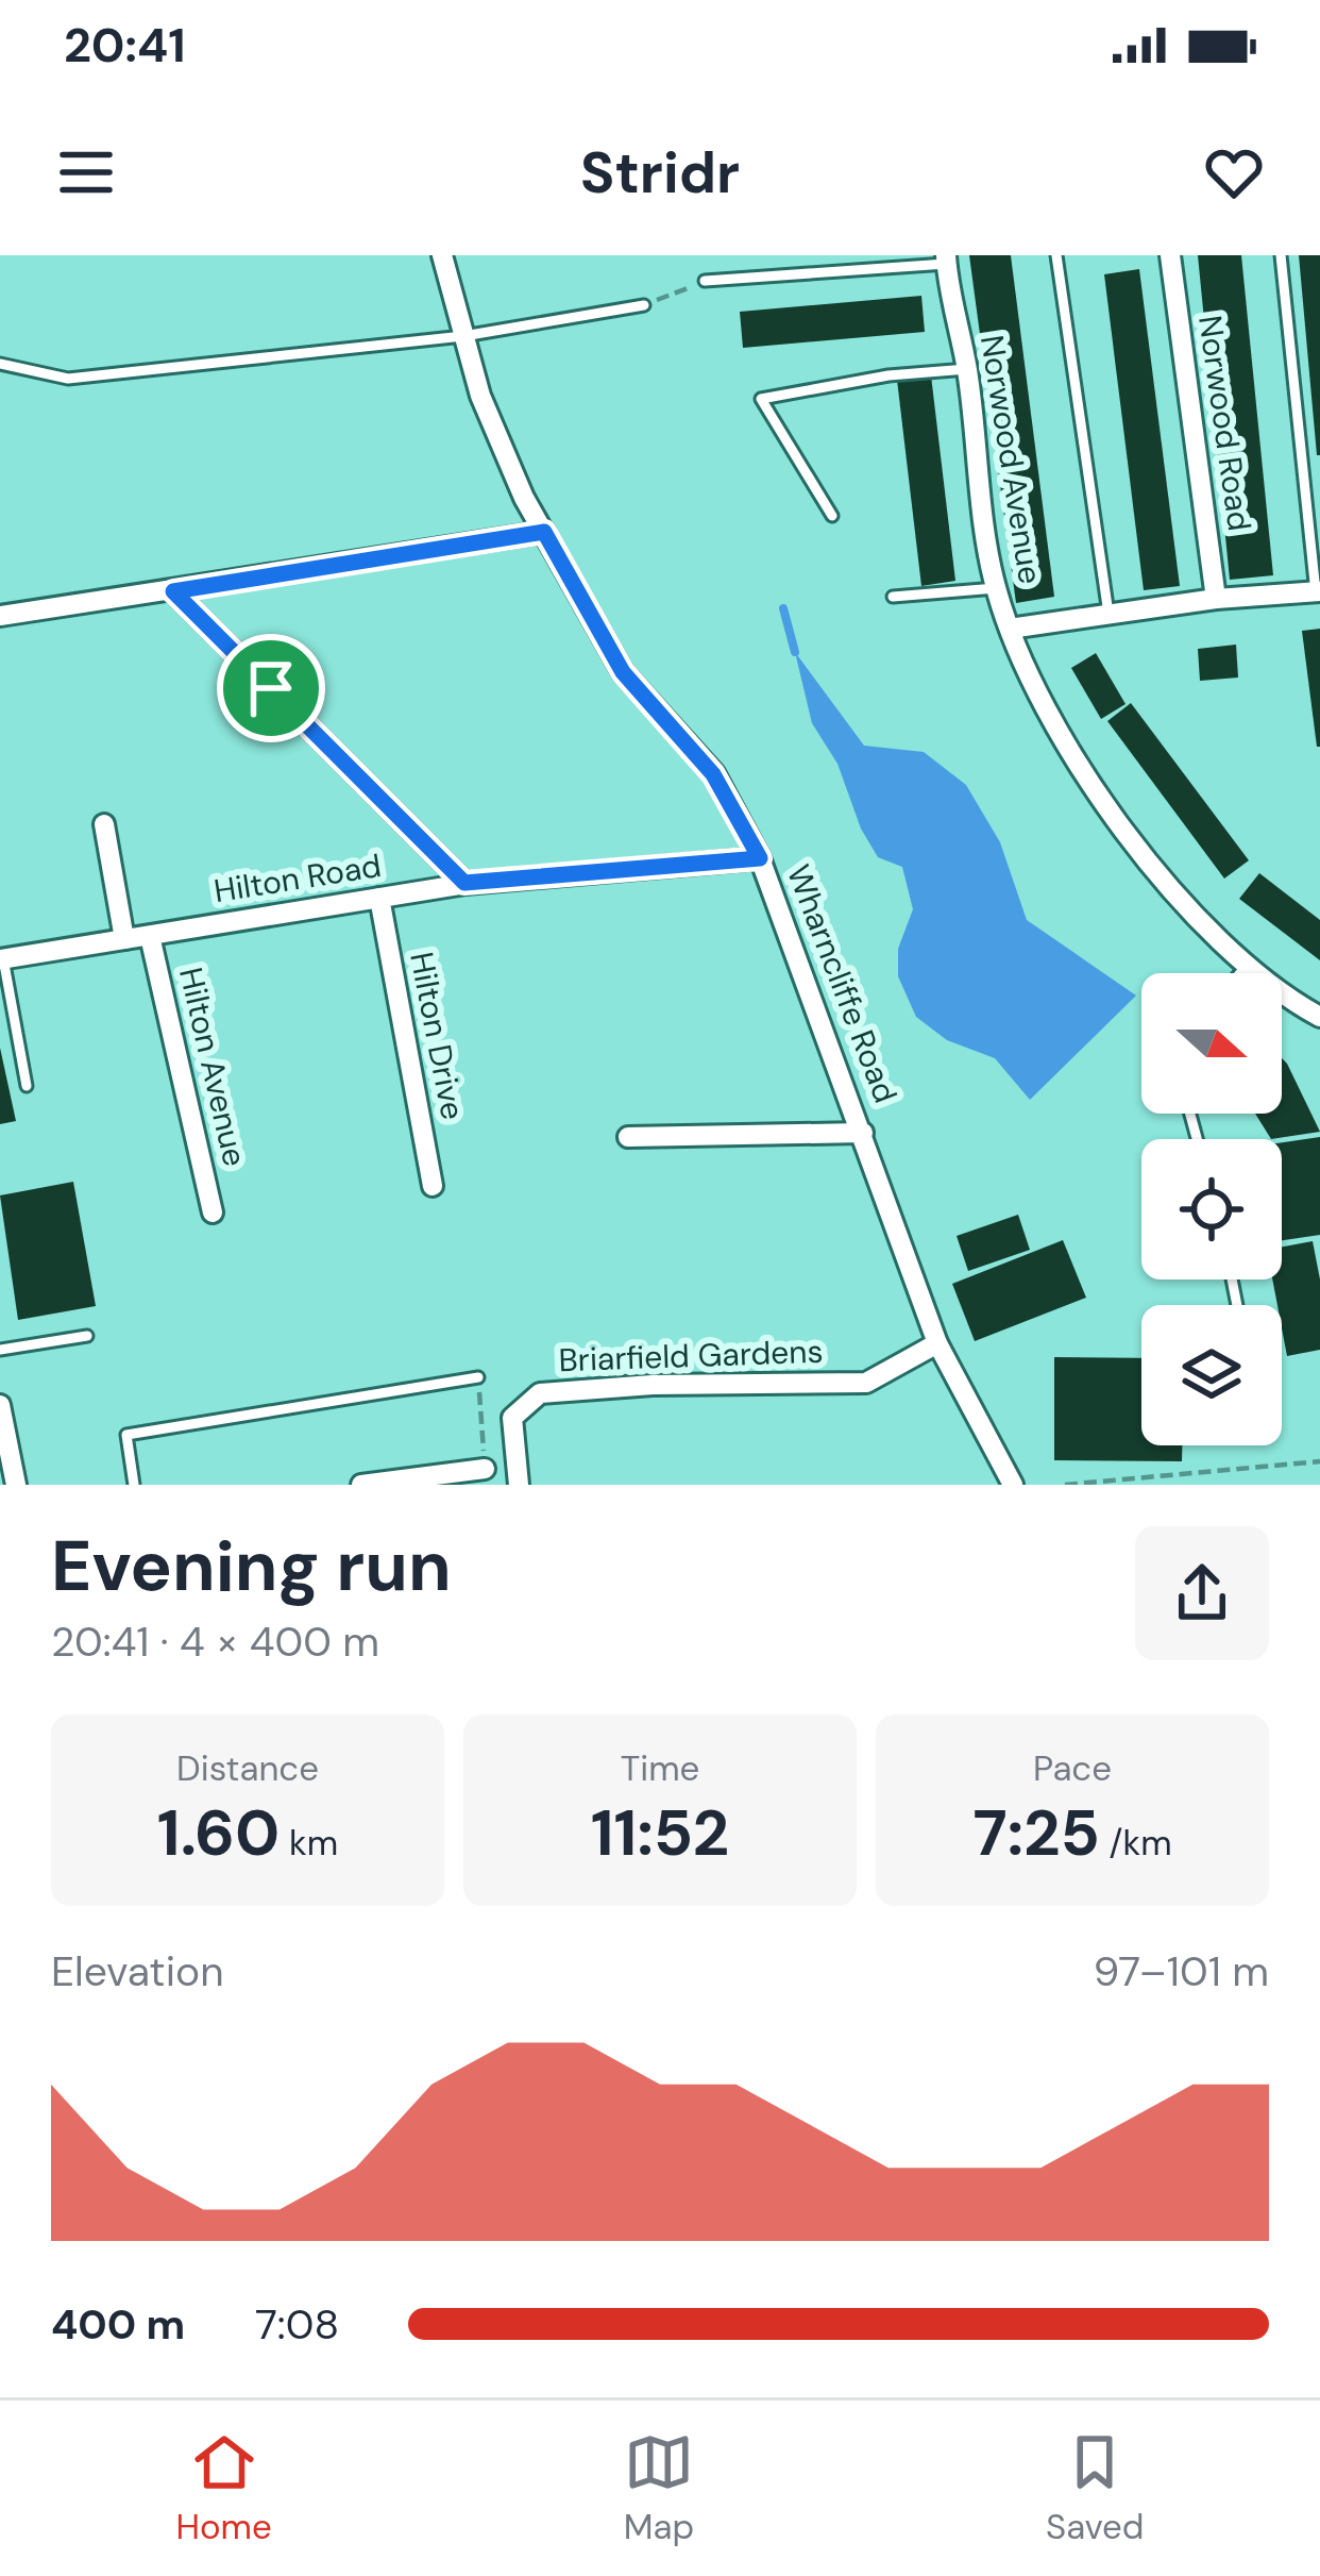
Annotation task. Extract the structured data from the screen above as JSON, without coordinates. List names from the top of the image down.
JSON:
{
  "streets": {
    "street": [
      "Norwood Road",
      "Norwood Avenue",
      "Hilton Road",
      "Wharncliffe Road",
      "Hilton Drive",
      "Hilton Avenue",
      "Briarfield Gardens"
    ]
  },
  "crossings": [
    ["Hilton Road", "Wharncliffe Road"],
    ["Hilton Road", "Hilton Drive"],
    ["Hilton Road", "Hilton Avenue"],
    ["Wharncliffe Road", "Briarfield Gardens"]
  ],
  "north": "right",
  "page": {
    "status": "20:41",
    "header": "Stridr",
    "heading": ["Evening run", "20:41 · 4 × 400 m"],
    "stats": [
      ["Distance", "1.60 km"],
      ["Time", "11:52"],
      ["Pace", "7:25 /km"]
    ],
    "chart": ["Elevation", "97–101 m"],
    "list": [
      {
        "name": "400 m",
        "note": "7:08"
      }
    ],
    "tabs": ["Home", "Map", "Saved"]
  }
}
